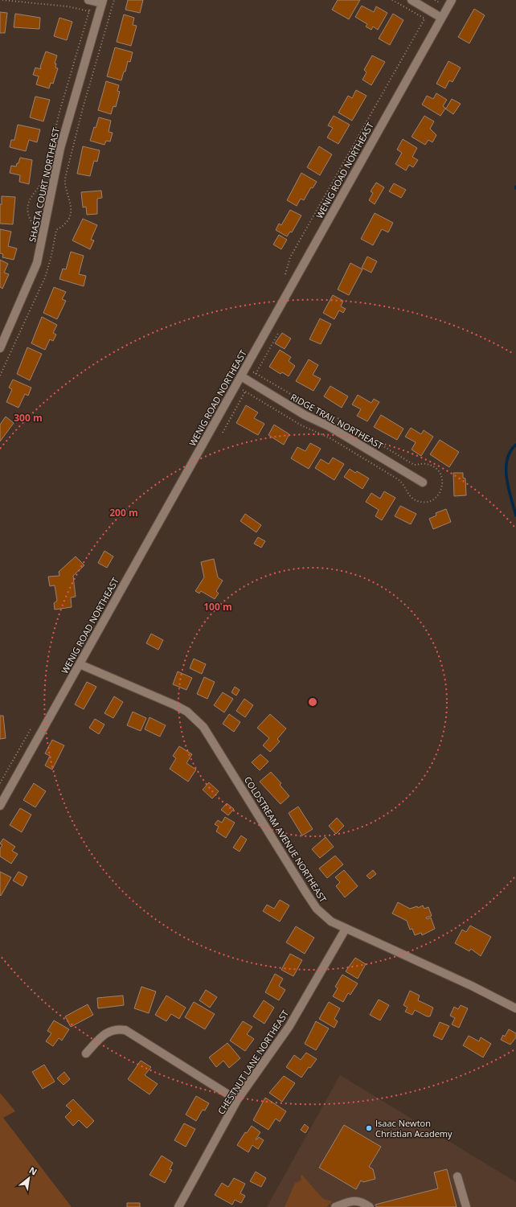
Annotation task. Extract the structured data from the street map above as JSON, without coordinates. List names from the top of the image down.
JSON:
{
  "streets": {
    "street": [
      "WENIG ROAD NORTHEAST",
      "SHASTA COURT NORTHEAST",
      "RIDGE TRAIL NORTHEAST",
      "COLDSTREAM AVENUE NORTHEAST",
      "CHESTNUT LANE NORTHEAST"
    ]
  },
  "crossings": [
    ["WENIG ROAD NORTHEAST", "RIDGE TRAIL NORTHEAST"],
    ["WENIG ROAD NORTHEAST", "COLDSTREAM AVENUE NORTHEAST"],
    ["COLDSTREAM AVENUE NORTHEAST", "CHESTNUT LANE NORTHEAST"]
  ],
  "places": ["Isaac Newton Christian Academy"],
  "north": "top right",
  "rings": ["300 m", "200 m", "100 m"]
}
